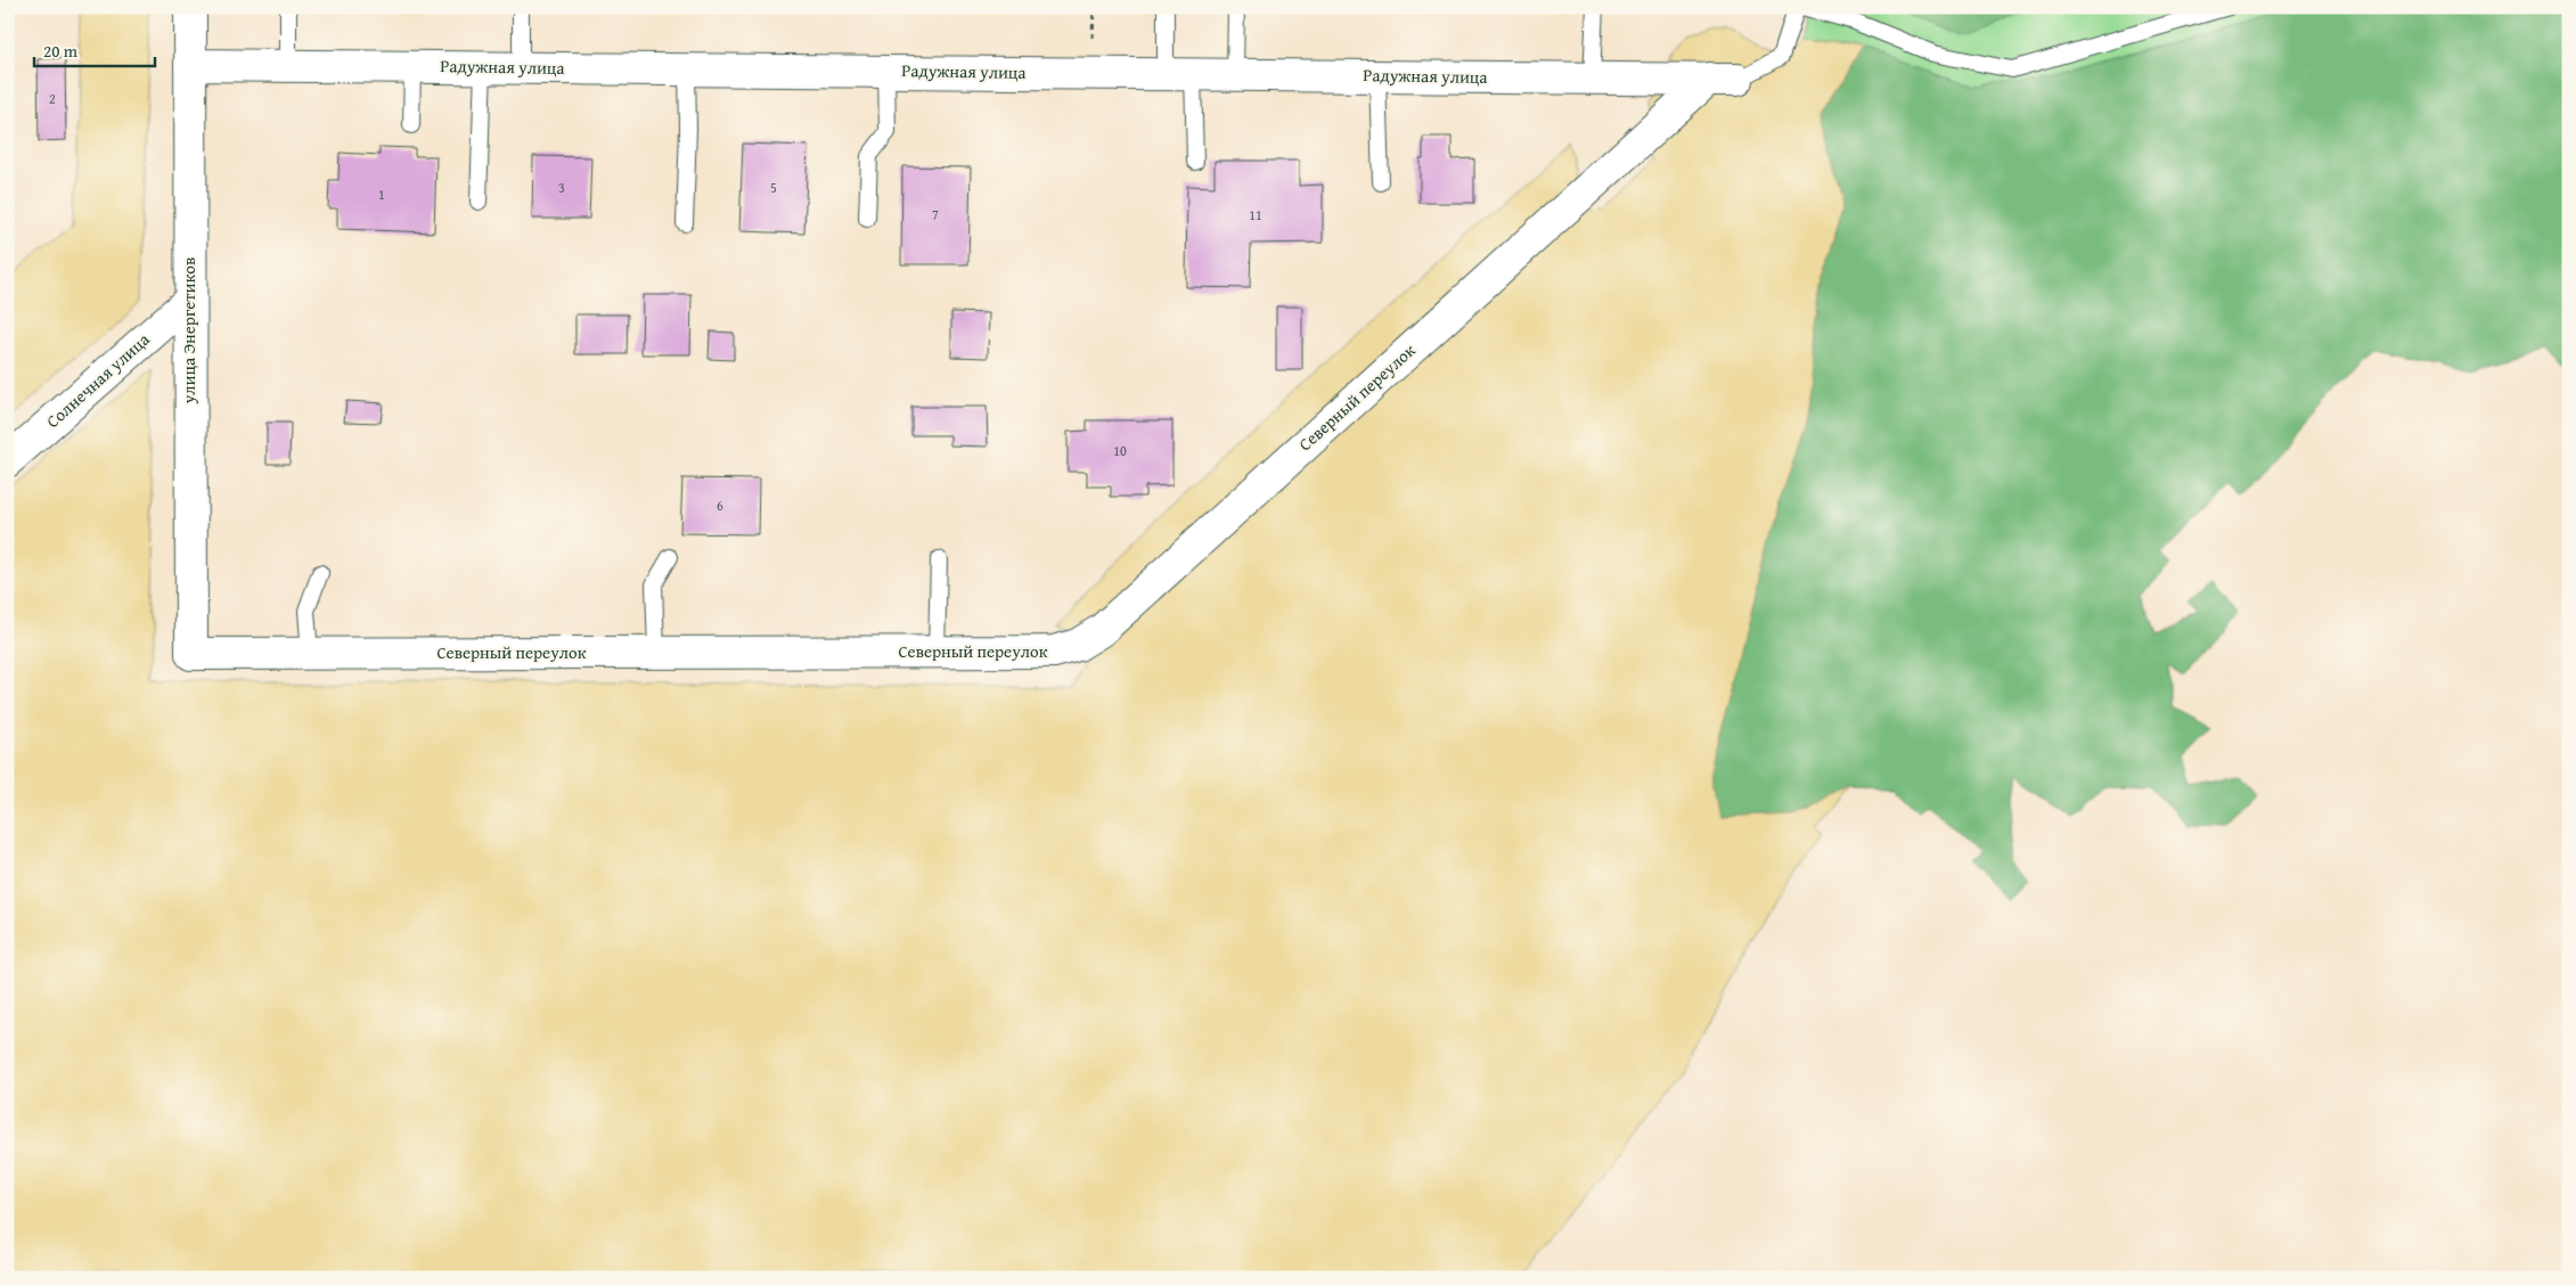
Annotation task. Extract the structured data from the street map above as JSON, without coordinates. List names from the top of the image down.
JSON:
{
  "streets": {
    "street": [
      "Радужная улица",
      "улица Энергетиков",
      "Солнечная улица",
      "Северный переулок"
    ]
  },
  "crossings": [
    ["Радужная улица", "улица Энергетиков"],
    ["Радужная улица", "Северный переулок"],
    ["улица Энергетиков", "Солнечная улица"],
    ["улица Энергетиков", "Северный переулок"]
  ],
  "house_numbers": [
    "2",
    "3",
    "5",
    "1",
    "7",
    "11",
    "10",
    "6"
  ],
  "scale_bar": "20 m"
}
